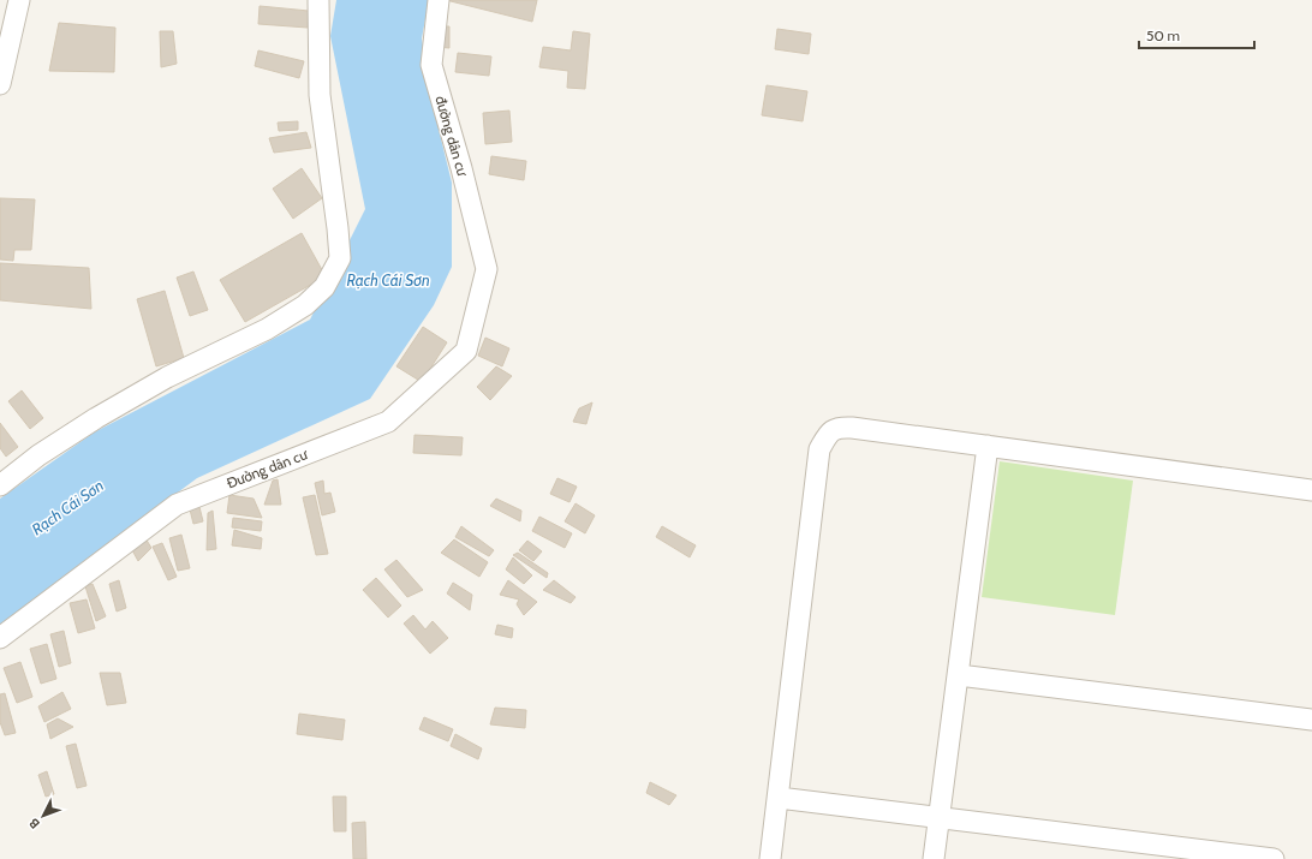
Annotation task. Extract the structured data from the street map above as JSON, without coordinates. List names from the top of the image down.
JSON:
{
  "streets": {
    "street": ["đường dân cư", "Đường dân cư"]
  },
  "crossings": [
    ["đường dân cư", "Đường dân cư"]
  ],
  "water": ["Rạch Cái Sơn"],
  "scale_bar": "50 m",
  "north": "bottom left"
}
